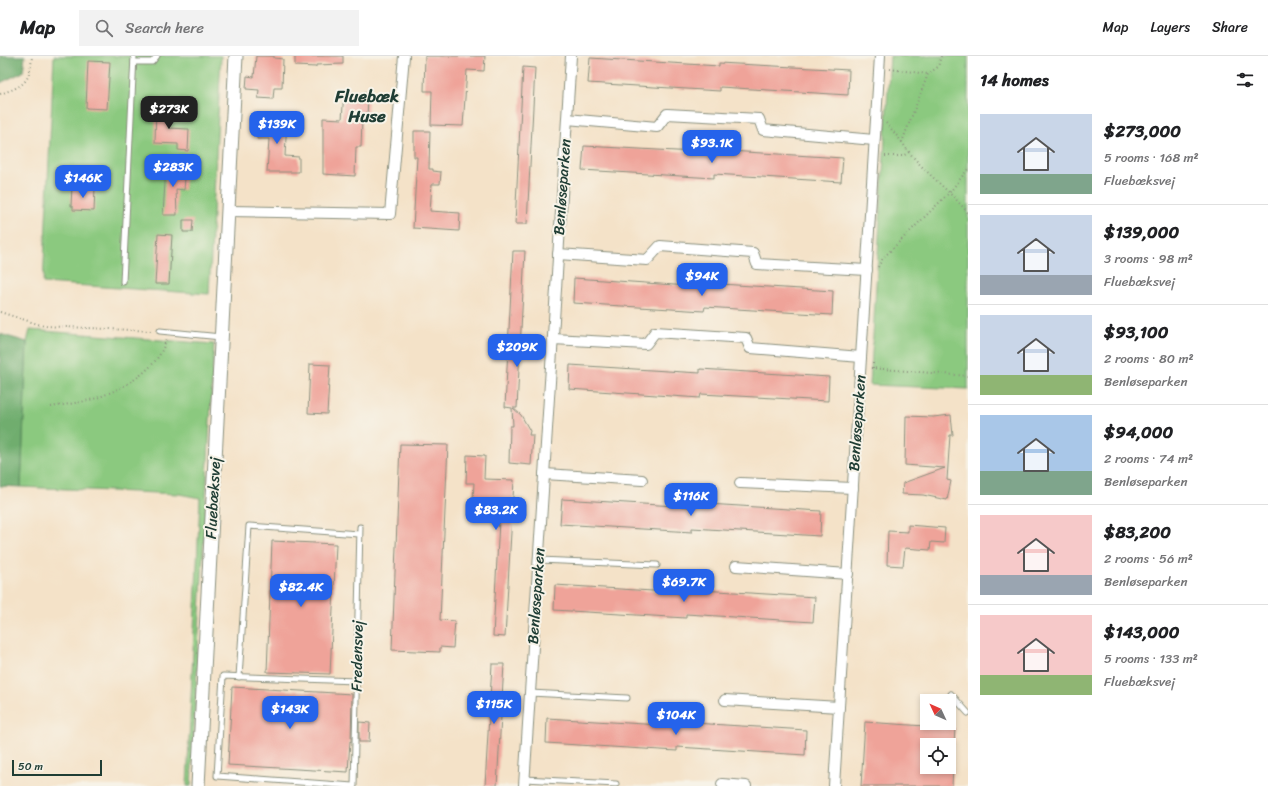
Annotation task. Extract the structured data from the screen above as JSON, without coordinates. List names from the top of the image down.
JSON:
{
  "streets": {
    "street": ["Benløseparken", "Fluebæksvej"],
    "lane": ["Fredensvej"]
  },
  "districts": ["Fluebæk Huse"],
  "scale_bar": "50 m",
  "north": "top left",
  "page": {
    "header": "Map",
    "search": "Search here",
    "nav": ["Map", "Layers", "Share"],
    "heading": "14 homes",
    "price": [
      "$273K",
      "$139K",
      "$93.1K",
      "$283K",
      "$146K",
      "$94K",
      "$209K",
      "$116K",
      "$83.2K",
      "$69.7K",
      "$82.4K",
      "$115K",
      "$143K",
      "$104K"
    ],
    "list": [
      {
        "name": "$273,000",
        "note": "5 rooms · 168 m² · Fluebæksvej"
      },
      {
        "name": "$139,000",
        "note": "3 rooms · 98 m² · Fluebæksvej"
      },
      {
        "name": "$93,100",
        "note": "2 rooms · 80 m² · Benløseparken"
      },
      {
        "name": "$94,000",
        "note": "2 rooms · 74 m² · Benløseparken"
      },
      {
        "name": "$83,200",
        "note": "2 rooms · 56 m² · Benløseparken"
      },
      {
        "name": "$143,000",
        "note": "5 rooms · 133 m² · Fluebæksvej"
      }
    ],
    "scale": "50 m"
  }
}
